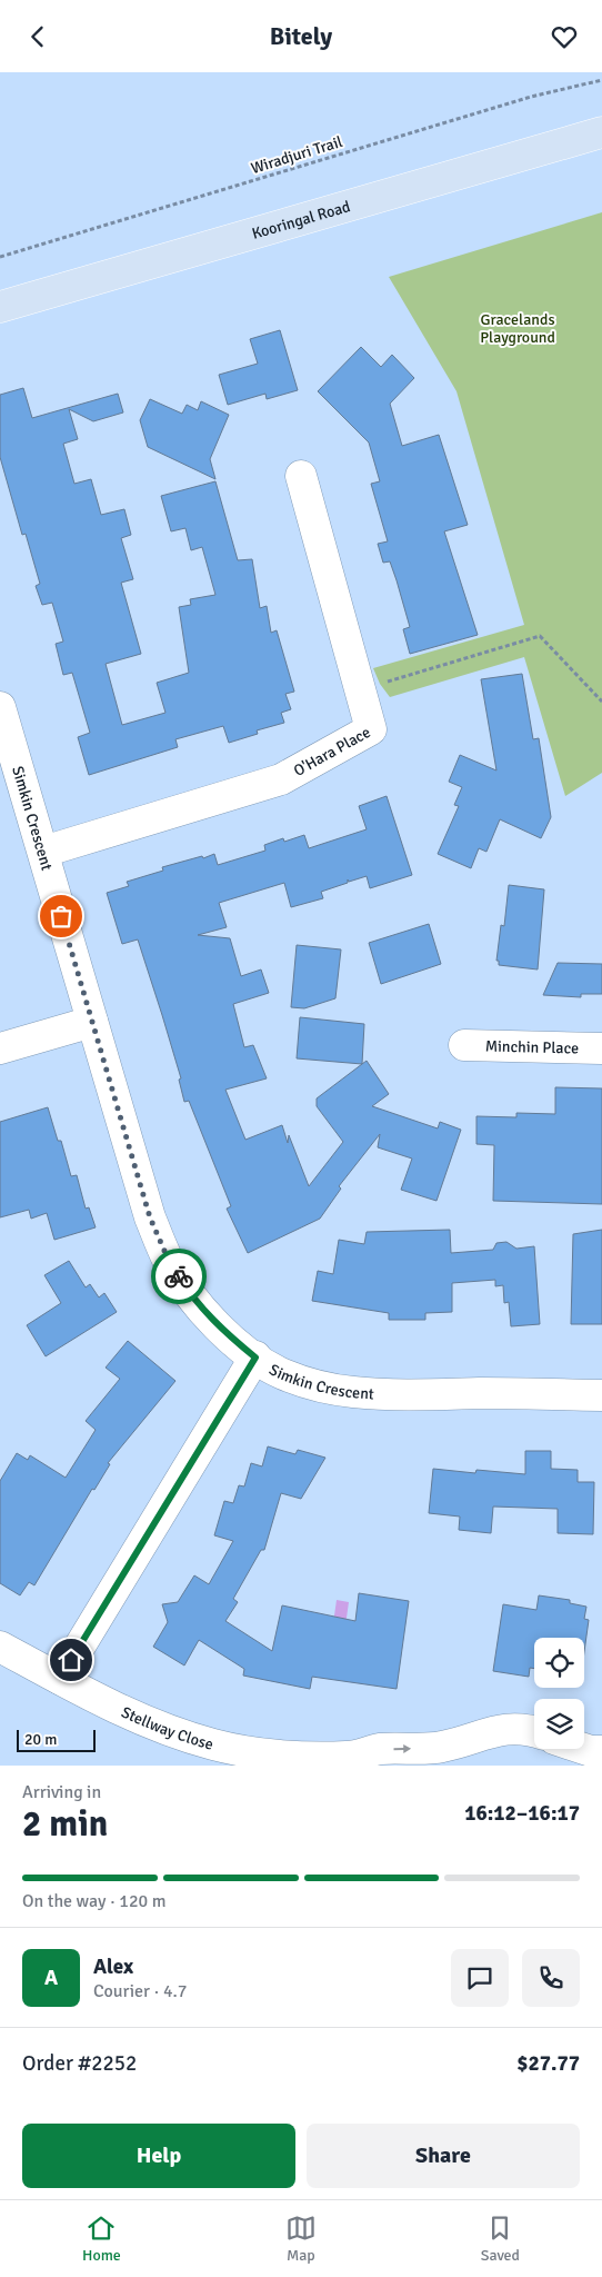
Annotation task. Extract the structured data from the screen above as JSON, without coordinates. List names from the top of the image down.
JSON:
{
  "streets": {
    "main road": ["Kooringal Road"],
    "street": [
      "O'Hara Place",
      "Simkin Crescent",
      "Minchin Place",
      "Stellway Close"
    ],
    "path": ["Wiradjuri Trail"]
  },
  "crossings": [
    ["O'Hara Place", "Simkin Crescent"]
  ],
  "parks": ["Gracelands Playground"],
  "scale_bar": "20 m",
  "page": {
    "header": "Bitely",
    "scale": "20 m",
    "heading": ["2 min", "Arriving in", "16:12–16:17"],
    "panel": [
      "Alex",
      "Courier · 4.7",
      "Order #2252",
      "$27.77"
    ],
    "bar": "On the way · 120 m",
    "round": "A",
    "buttons": ["Help", "Share"],
    "tabs": ["Home", "Map", "Saved"]
  }
}
